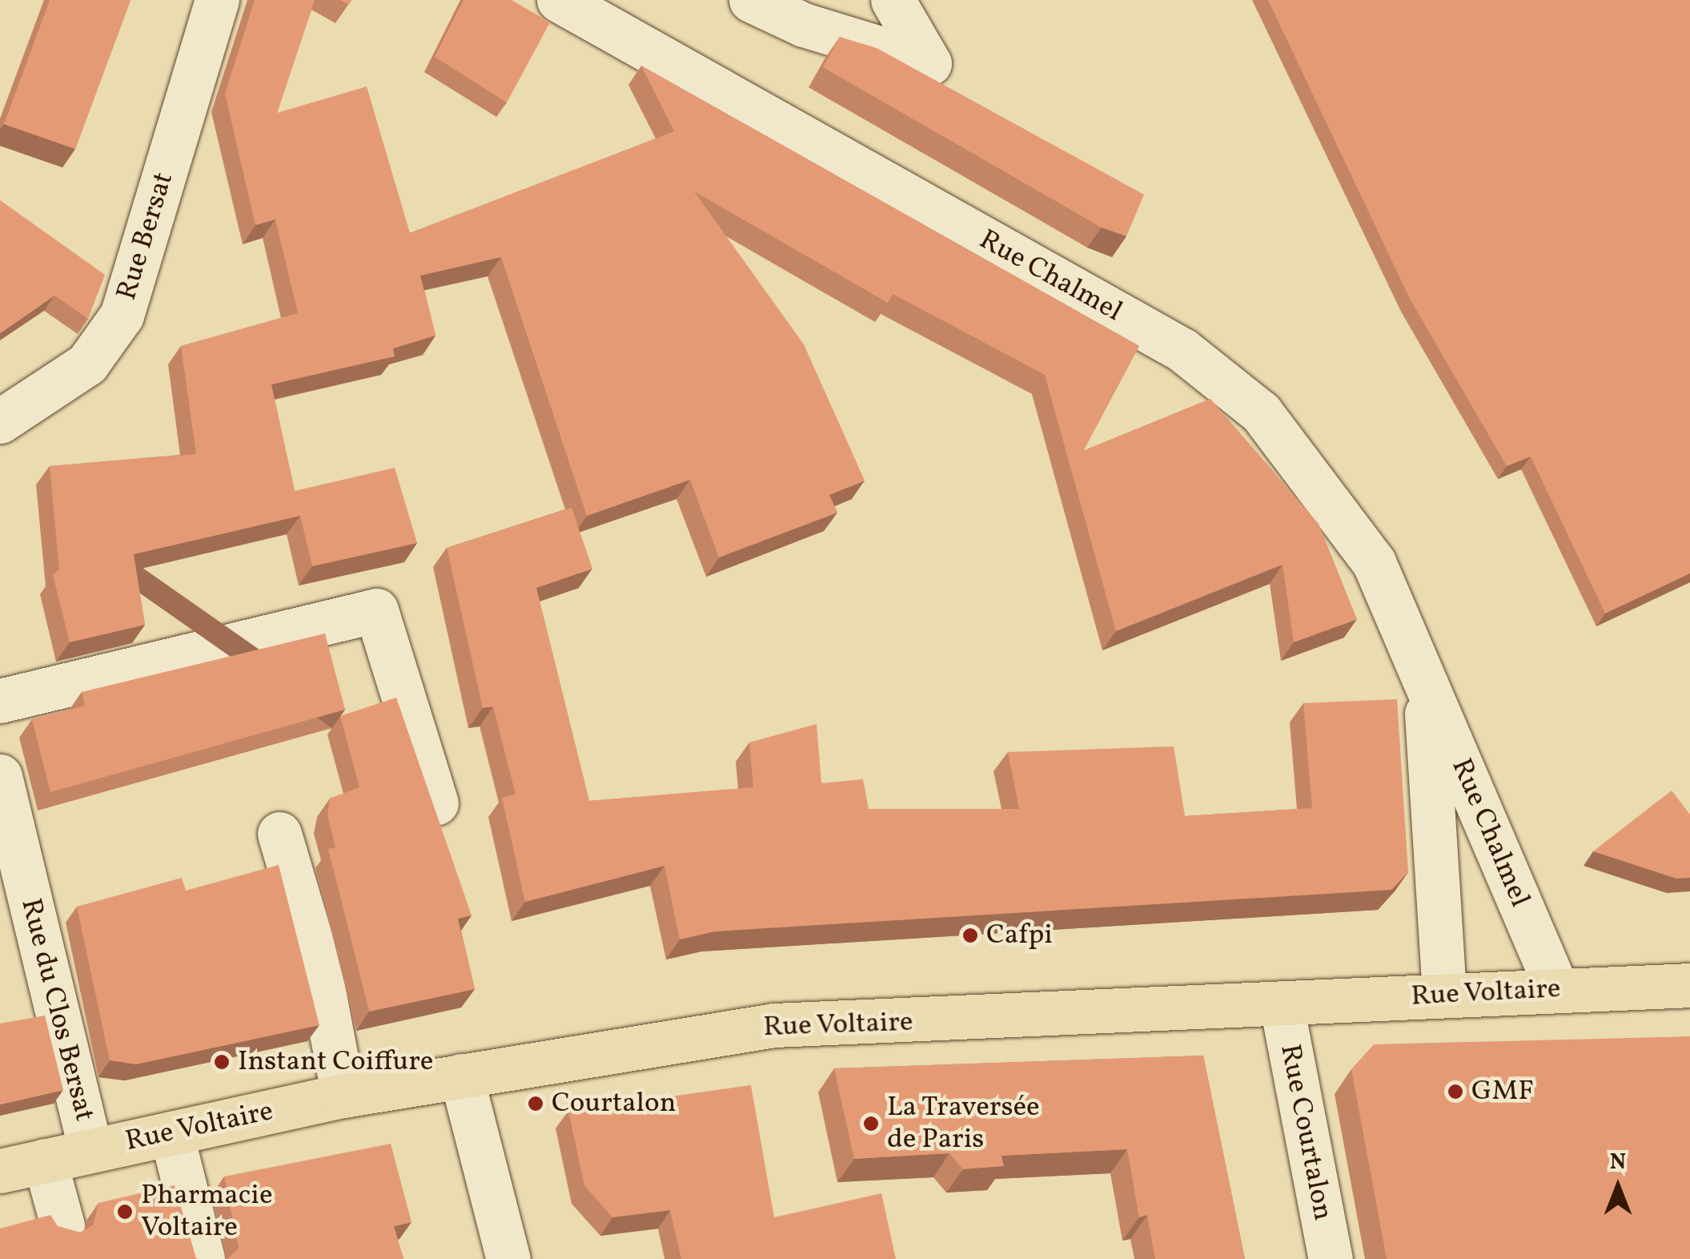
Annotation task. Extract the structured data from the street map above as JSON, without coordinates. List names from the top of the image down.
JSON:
{
  "streets": {
    "main road": ["Rue Voltaire"],
    "street": [
      "Rue Bersat",
      "Rue Chalmel",
      "Rue du Clos Bersat",
      "Rue Courtalon"
    ]
  },
  "crossings": [
    ["Rue Chalmel", "Rue Voltaire"],
    ["Rue Voltaire", "Rue du Clos Bersat"],
    ["Rue Voltaire", "Rue Courtalon"]
  ],
  "places": [
    "Cafpi",
    "Instant Coiffure",
    "GMF",
    "Courtalon",
    "La Traversée de Paris",
    "Pharmacie Voltaire"
  ],
  "north": "top"
}
